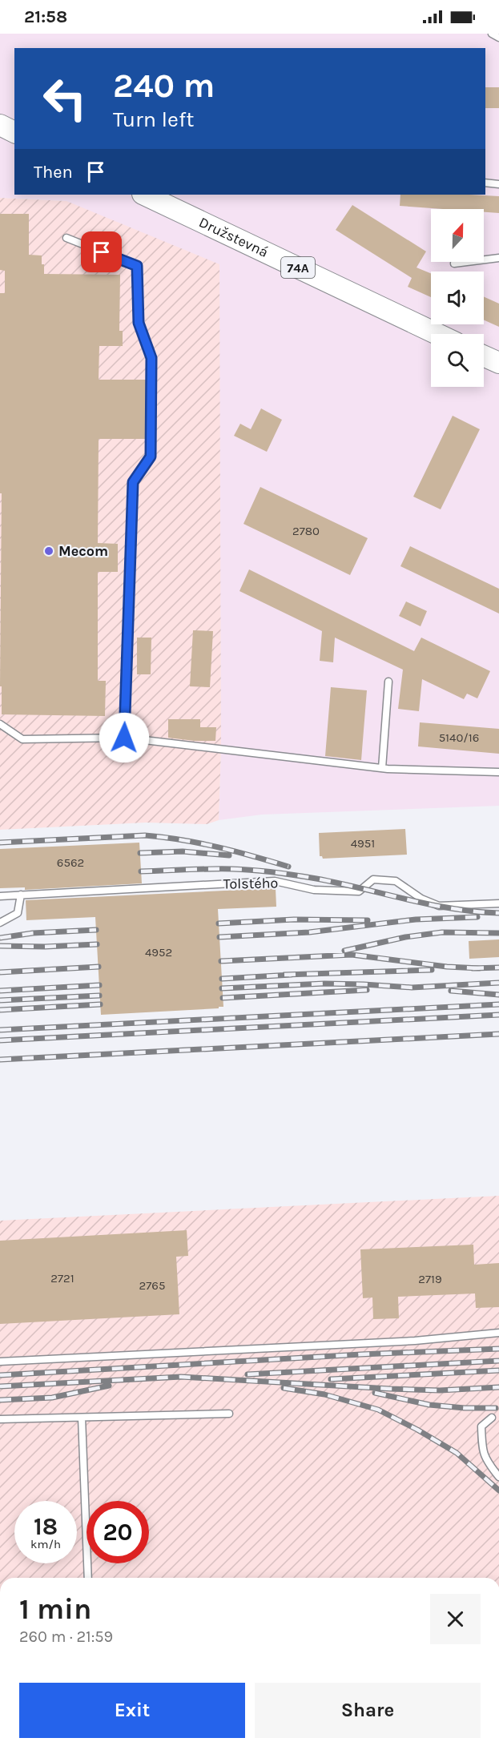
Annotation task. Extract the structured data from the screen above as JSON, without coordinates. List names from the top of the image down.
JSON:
{
  "streets": {
    "main road": ["Družstevná", "74A"],
    "lane": ["Tolstého"]
  },
  "places": ["Mecom"],
  "house_numbers": [
    "2780",
    "5140/16",
    "4951",
    "6562",
    "4952",
    "2721",
    "2719",
    "2765"
  ],
  "north": "top",
  "page": {
    "status": "21:58",
    "turn": ["240 m", "Turn left"],
    "then": "Then",
    "speed": "18 km/h",
    "limit": "20",
    "heading": ["1 min", "260 m · 21:59"],
    "buttons": ["Exit", "Share"]
  }
}
